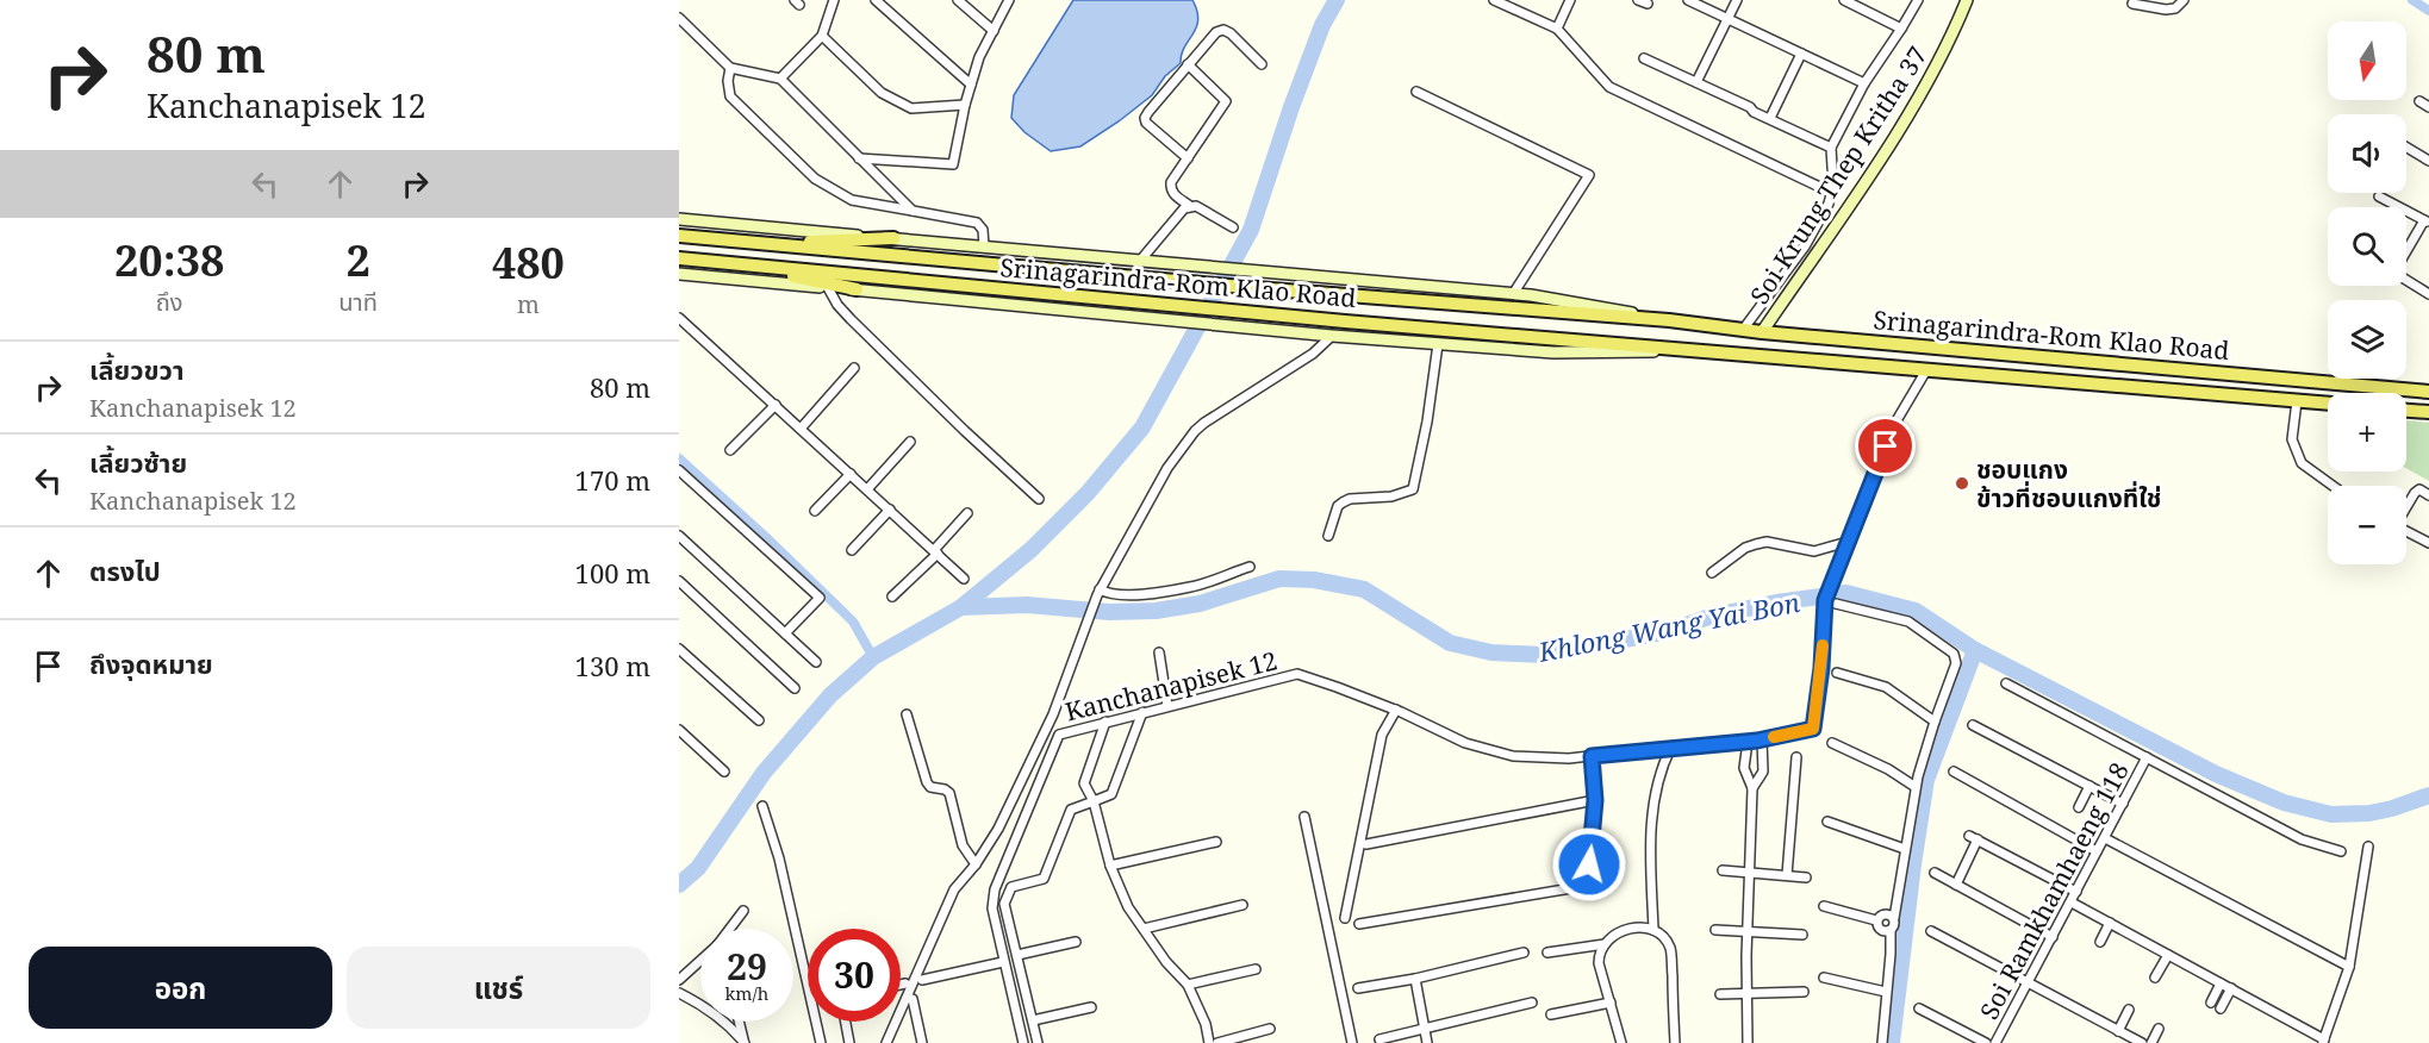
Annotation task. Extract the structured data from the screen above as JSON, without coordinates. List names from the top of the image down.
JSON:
{
  "streets": {
    "main road": ["Soi Krung Thep Kritha 37", "Srinagarindra-Rom Klao Road"],
    "street": ["Kanchanapisek 12", "Soi Ramkhamhaeng 118"]
  },
  "crossings": [
    ["Soi Krung Thep Kritha 37", "Srinagarindra-Rom Klao Road"]
  ],
  "water": ["Khlong Wang Yai Bon"],
  "places": ["ชอบแกง ข้าวที่ชอบแกงที่ใช่"],
  "north": "bottom",
  "page": {
    "turn": ["80 m", "Kanchanapisek 12"],
    "map_buttons": ["+", "−"],
    "eta": [
      "20:38",
      "ถึง",
      "2",
      "นาที",
      "480",
      "m"
    ],
    "list": [
      {
        "name": "เลี้ยวขวา",
        "note": "Kanchanapisek 12",
        "value": "80 m"
      },
      {
        "name": "เลี้ยวซ้าย",
        "note": "Kanchanapisek 12",
        "value": "170 m"
      },
      {
        "name": "ตรงไป",
        "value": "100 m"
      },
      {
        "name": "ถึงจุดหมาย",
        "value": "130 m"
      }
    ],
    "speed": "29 km/h",
    "limit": "30",
    "buttons": ["ออก", "แชร์"]
  }
}
